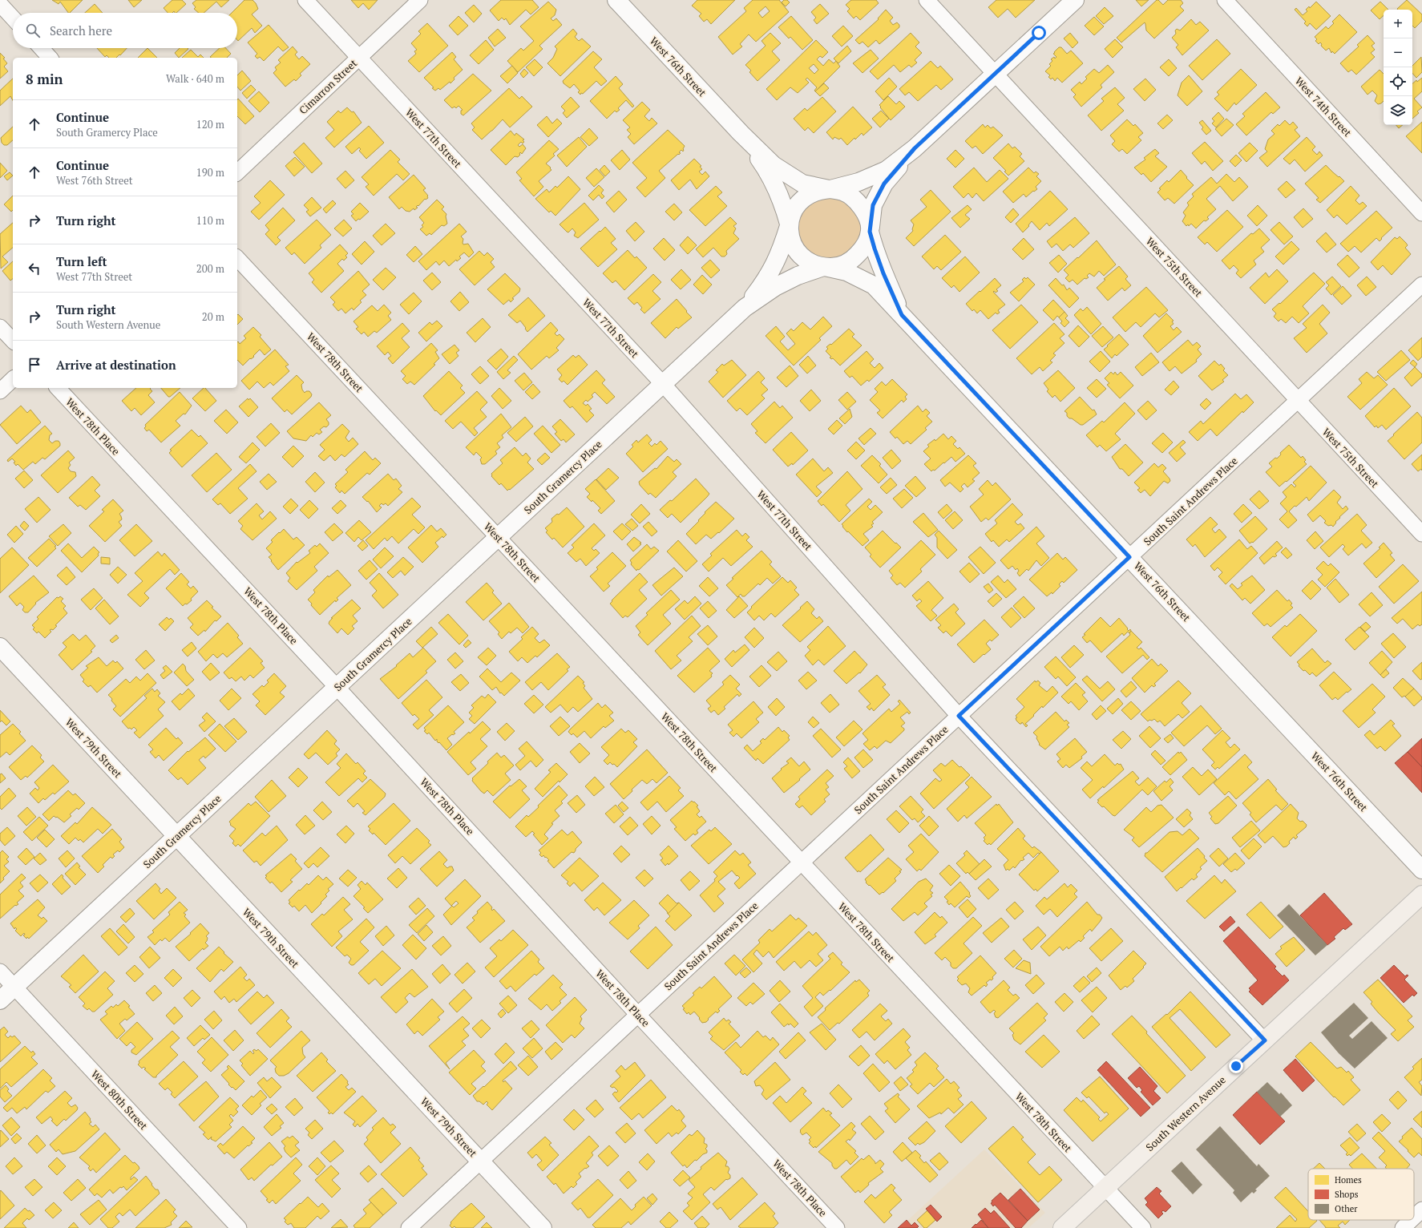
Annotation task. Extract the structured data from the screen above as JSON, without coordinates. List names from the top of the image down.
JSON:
{
  "streets": {
    "main road": ["South Western Avenue"],
    "street": [
      "West 76th Street",
      "Cimarron Street",
      "West 74th Street",
      "West 77th Street",
      "West 75th Street",
      "West 78th Street",
      "West 78th Place",
      "South Gramercy Place",
      "South Saint Andrews Place",
      "West 79th Street",
      "West 80th Street"
    ]
  },
  "crossings": [
    ["West 76th Street", "South Gramercy Place"],
    ["West 76th Street", "South Saint Andrews Place"],
    ["Cimarron Street", "West 77th Street"],
    ["West 77th Street", "South Gramercy Place"],
    ["West 77th Street", "South Saint Andrews Place"],
    ["West 77th Street", "South Western Avenue"],
    ["West 75th Street", "South Saint Andrews Place"],
    ["West 78th Street", "South Gramercy Place"],
    ["West 78th Street", "South Saint Andrews Place"],
    ["West 78th Street", "South Western Avenue"],
    ["West 78th Place", "South Gramercy Place"],
    ["West 78th Place", "South Saint Andrews Place"],
    ["South Gramercy Place", "West 79th Street"],
    ["South Gramercy Place", "West 80th Street"],
    ["South Saint Andrews Place", "West 79th Street"]
  ],
  "legend": ["Homes", "Shops", "Other"],
  "page": {
    "map_buttons": ["+", "−"],
    "search": "Search here",
    "heading": ["8 min", "Walk · 640 m"],
    "list": [
      ["Continue", "South Gramercy Place", "120 m"],
      ["Continue", "West 76th Street", "190 m"],
      ["Turn right", "110 m"],
      ["Turn left", "West 77th Street", "200 m"],
      ["Turn right", "South Western Avenue", "20 m"],
      "Arrive at destination"
    ]
  }
}
